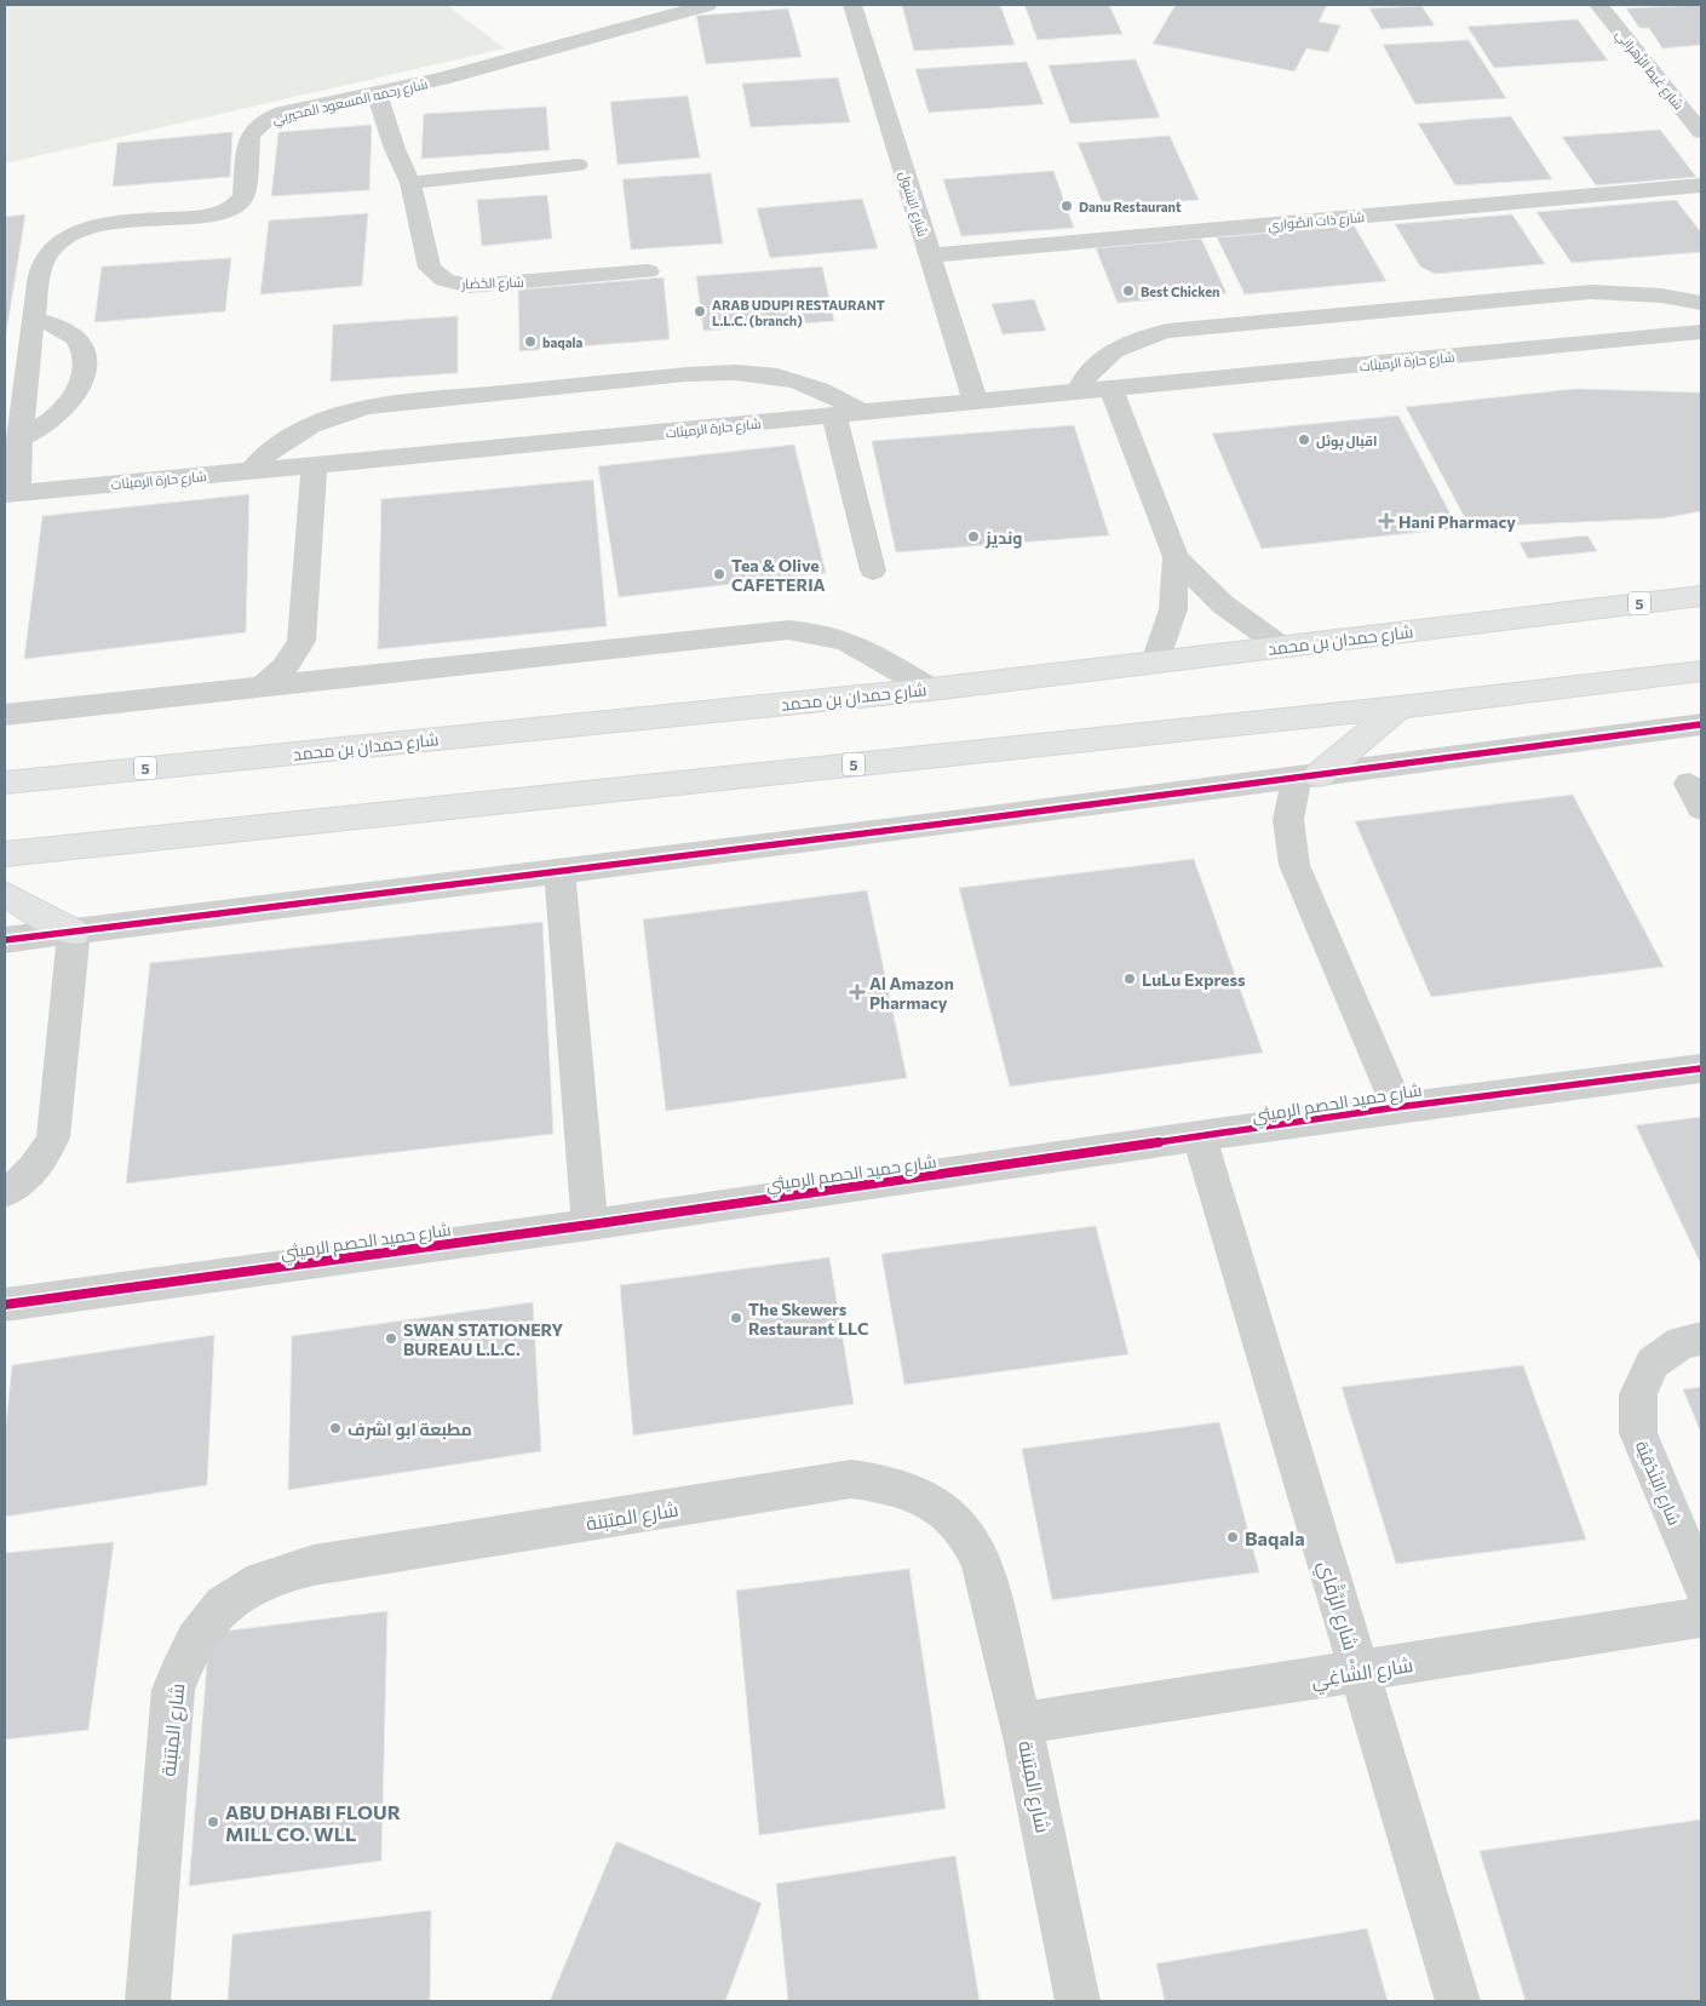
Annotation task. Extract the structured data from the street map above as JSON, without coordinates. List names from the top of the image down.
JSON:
{
  "streets": {
    "main road": ["5", "شارع حمدان بن محمد"],
    "street": [
      "شارع غَيط الزَّهرانِي",
      "شارع رحمه المسعود المحيربي",
      "شارع البَسُول",
      "شارع ذات الصَّواري",
      "شارع الحْضَار",
      "شارع حارة الرميثات",
      "شارع حميد الحصم الرميثي",
      "شارع البُنْدُقِيَّة",
      "شارع المِتبَنة",
      "شارع الرَّقَّاي",
      "شارع الشَّاغِي"
    ]
  },
  "crossings": [
    ["شارع رحمه المسعود المحيربي", "شارع الحْضَار"],
    ["شارع رحمه المسعود المحيربي", "شارع حارة الرميثات"],
    ["شارع البَسُول", "شارع ذات الصَّواري"],
    ["شارع البَسُول", "شارع حارة الرميثات"],
    ["شارع حميد الحصم الرميثي", "شارع الرَّقَّاي"],
    ["شارع المِتبَنة", "شارع الشَّاغِي"],
    ["شارع الرَّقَّاي", "شارع الشَّاغِي"]
  ],
  "places": {
    "other": [
      "Danu Restaurant",
      "Best Chicken",
      "ARAB UDUPI RESTAURANT L.L.C. (branch)",
      "baqala",
      "اقبال ہوٹل",
      "ونديز",
      "Tea & Olive CAFETERIA",
      "LuLu Express",
      "The Skewers Restaurant LLC",
      "SWAN STATIONERY BUREAU L.L.C.",
      "مطبعة ابو اشرف",
      "Baqala",
      "ABU DHABI FLOUR MILL CO. WLL"
    ],
    "health": ["Hani Pharmacy", "Al Amazon Pharmacy"]
  }
}
